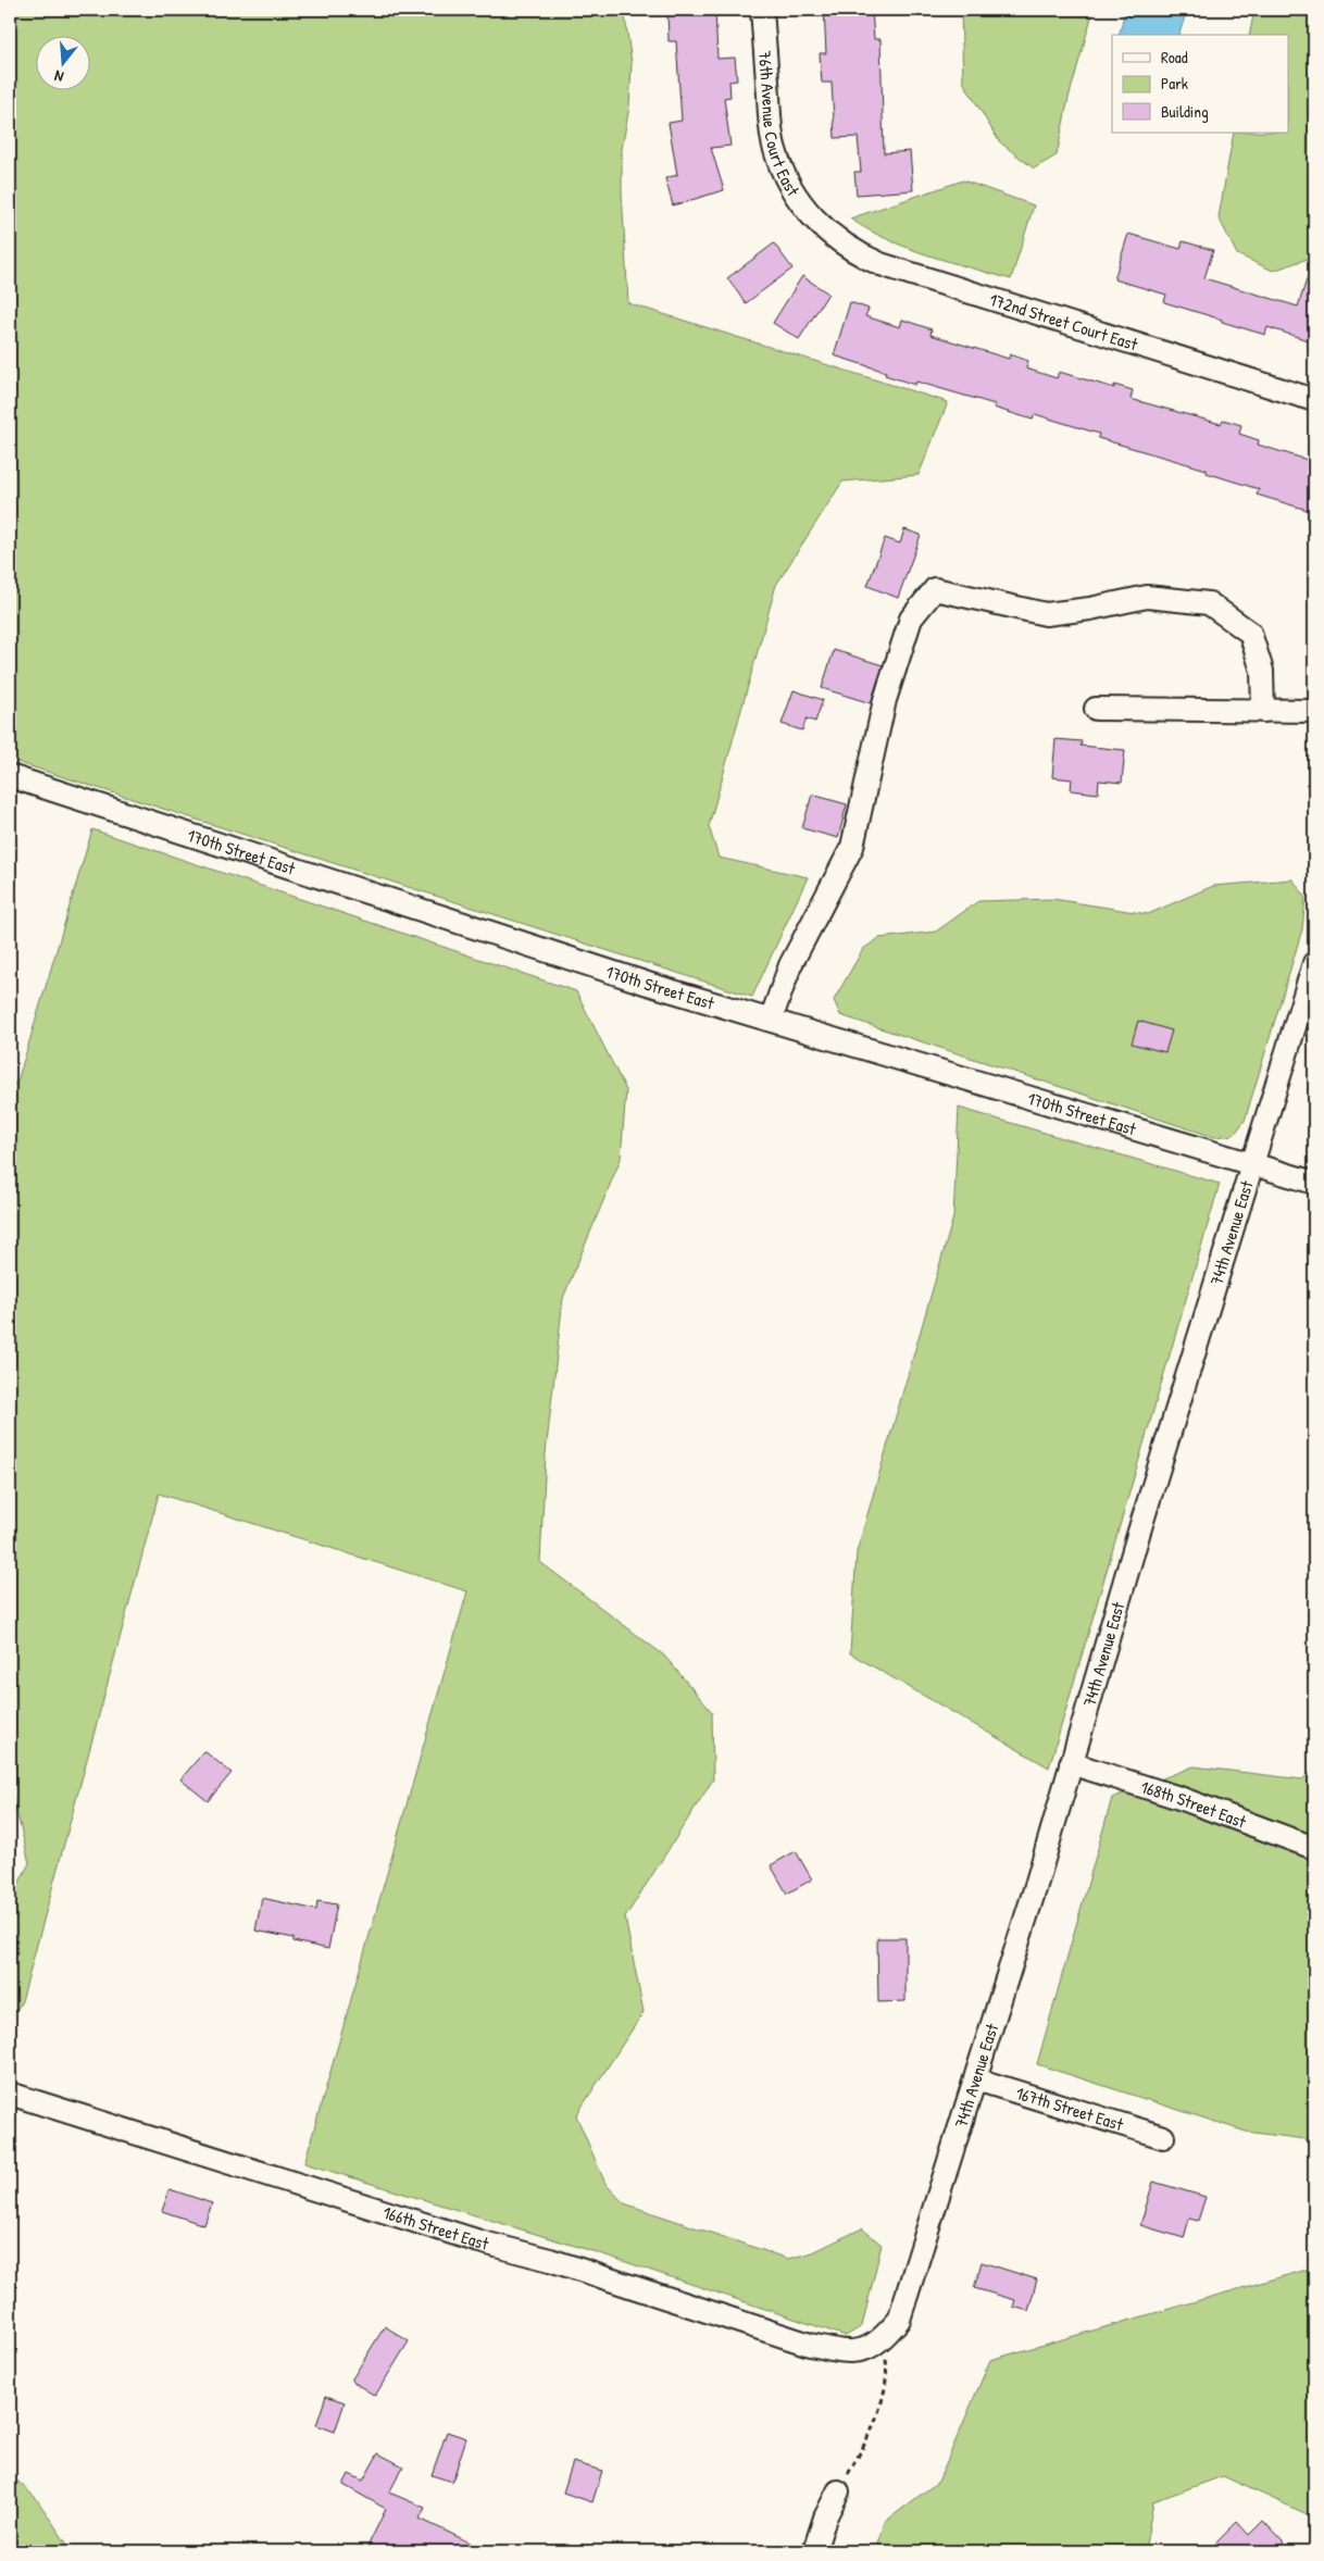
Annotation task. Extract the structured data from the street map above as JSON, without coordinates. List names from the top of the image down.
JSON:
{
  "streets": {
    "street": [
      "76th Avenue Court East",
      "172nd Street Court East",
      "170th Street East",
      "74th Avenue East",
      "168th Street East",
      "167th Street East",
      "166th Street East"
    ]
  },
  "crossings": [
    ["76th Avenue Court East", "172nd Street Court East"],
    ["170th Street East", "74th Avenue East"],
    ["74th Avenue East", "168th Street East"],
    ["74th Avenue East", "167th Street East"],
    ["74th Avenue East", "166th Street East"]
  ],
  "legend": ["Road", "Park", "Building"],
  "north": "bottom"
}
